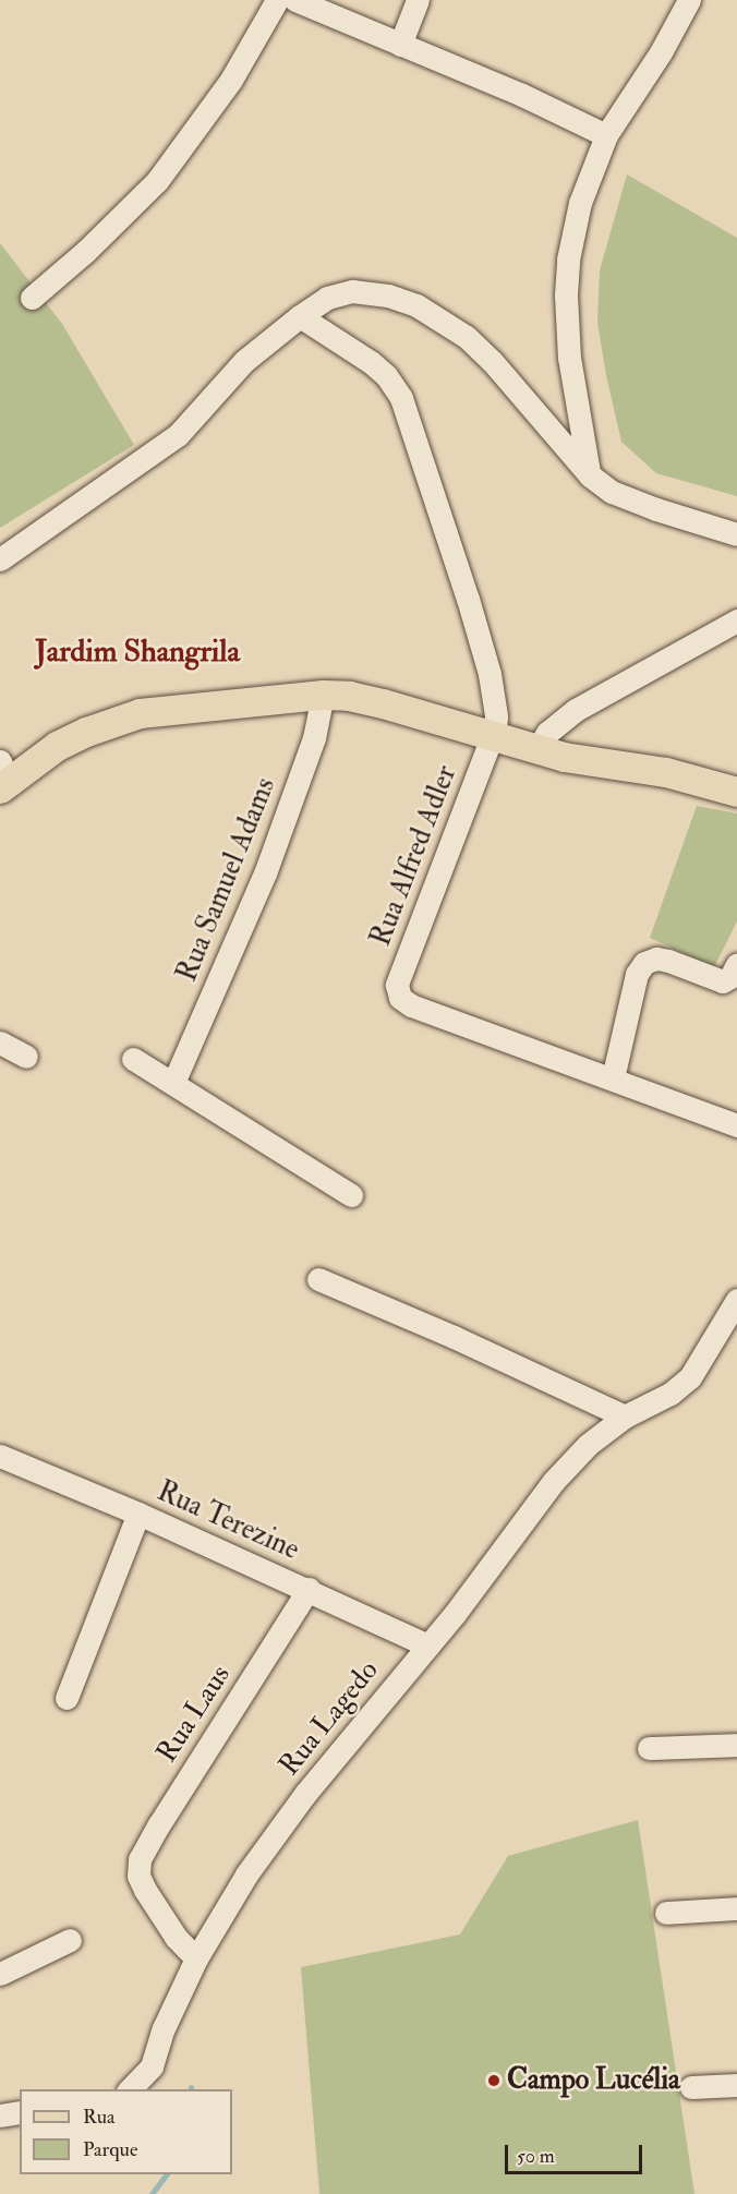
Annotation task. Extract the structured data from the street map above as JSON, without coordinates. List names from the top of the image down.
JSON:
{
  "streets": {
    "street": [
      "Rua Alfred Adler",
      "Rua Samuel Adams",
      "Rua Terezine",
      "Rua Laus",
      "Rua Lagedo"
    ]
  },
  "crossings": [
    ["Rua Terezine", "Rua Laus"],
    ["Rua Terezine", "Rua Lagedo"],
    ["Rua Laus", "Rua Lagedo"]
  ],
  "districts": ["Jardim Shangrila"],
  "places": ["Campo Lucélia"],
  "legend": ["Rua", "Parque"],
  "scale_bar": "50 m"
}
